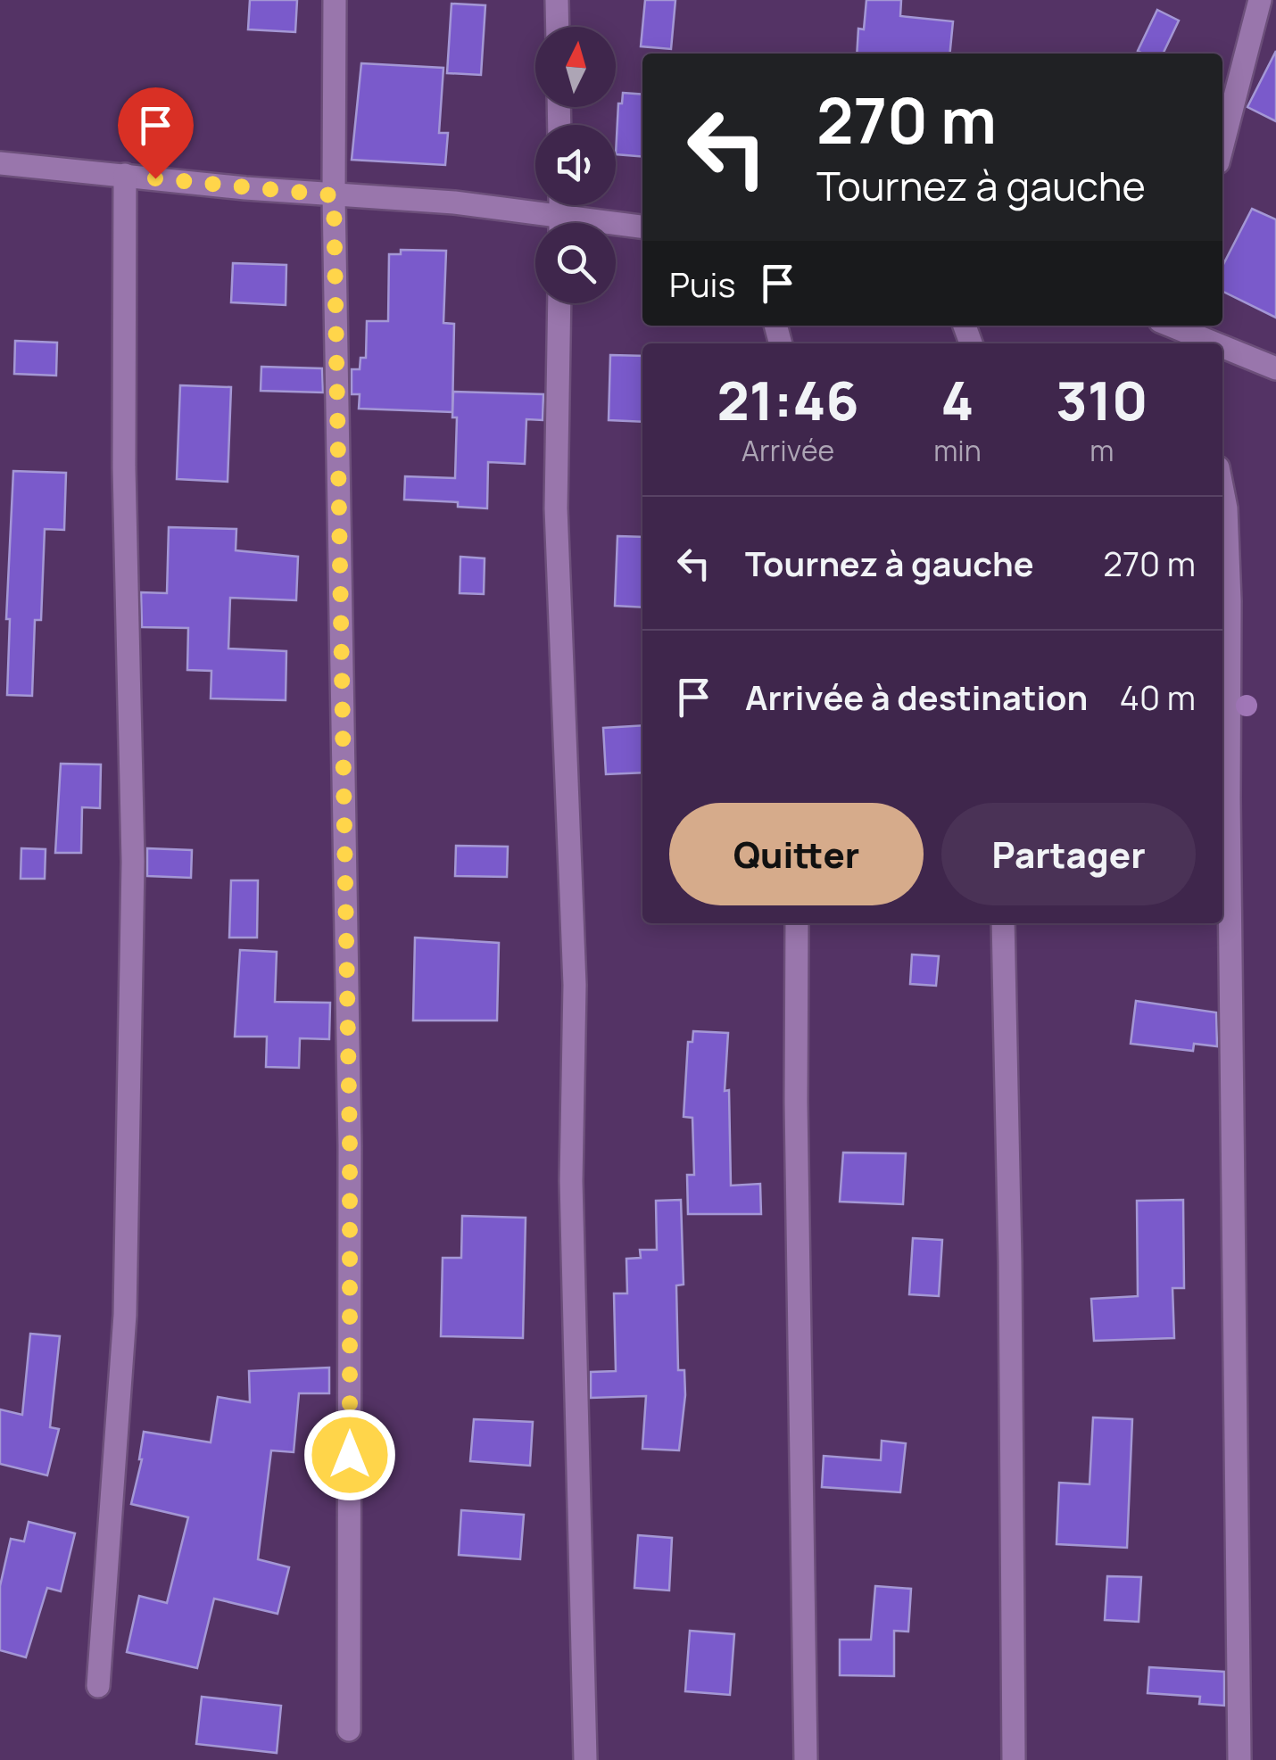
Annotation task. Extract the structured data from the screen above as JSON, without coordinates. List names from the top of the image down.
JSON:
{
  "north": "top",
  "page": {
    "turn": ["270 m", "Tournez à gauche"],
    "then": "Puis",
    "eta": [
      "21:46",
      "Arrivée",
      "4",
      "min",
      "310",
      "m"
    ],
    "list": [
      {
        "name": "Tournez à gauche",
        "value": "270 m"
      },
      {
        "name": "Arrivée à destination",
        "value": "40 m"
      }
    ],
    "buttons": ["Quitter", "Partager"]
  }
}
